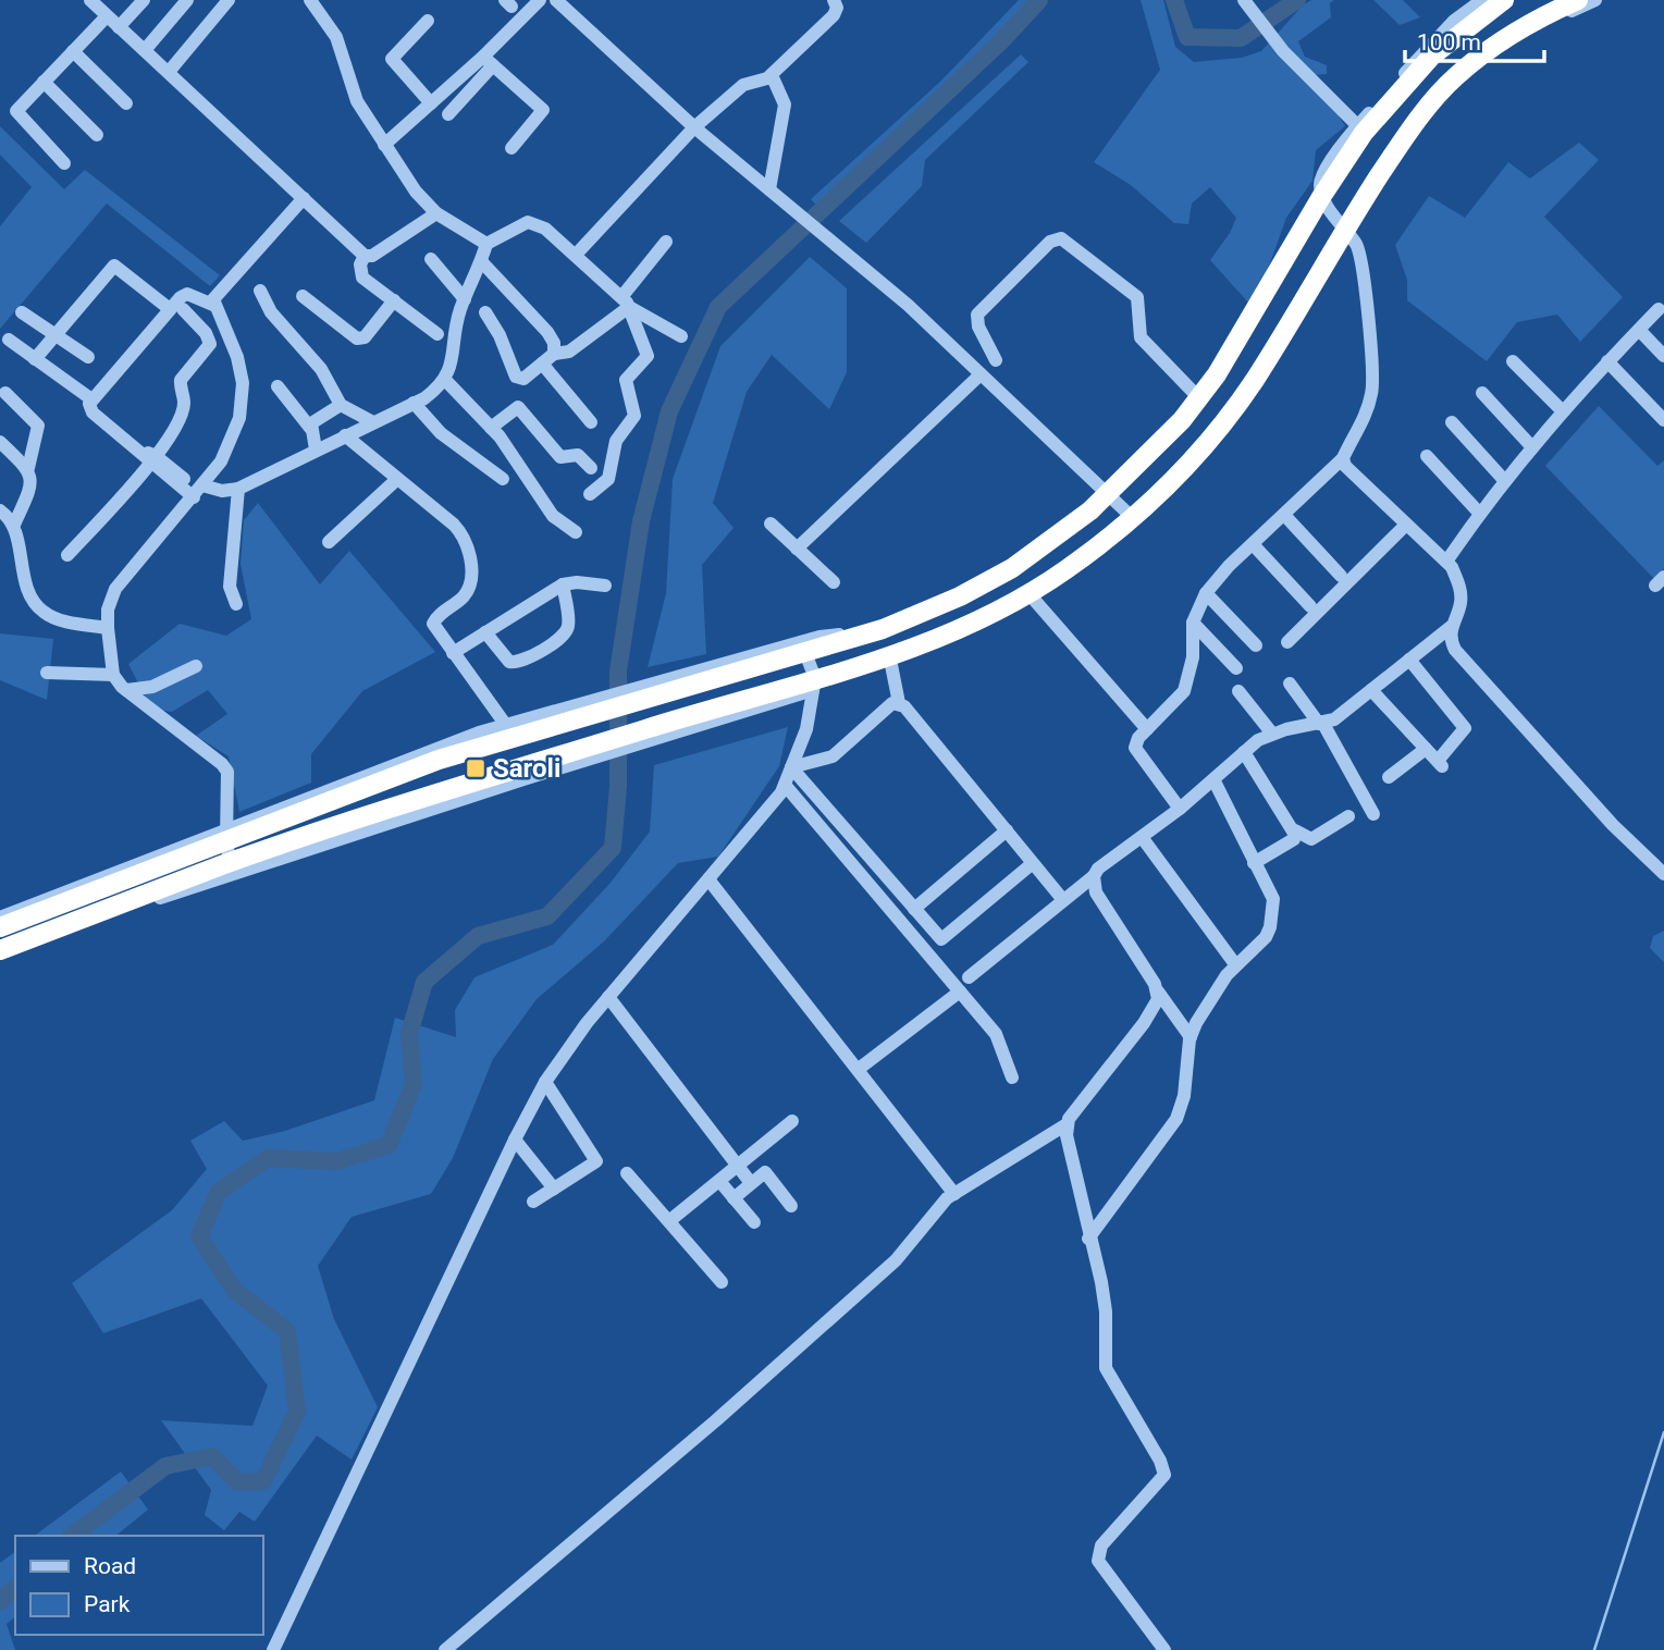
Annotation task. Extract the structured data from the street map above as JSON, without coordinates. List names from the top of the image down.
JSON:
{
  "places": {
    "transit": ["Saroli"]
  },
  "legend": ["Road", "Park"],
  "scale_bar": "100 m"
}
